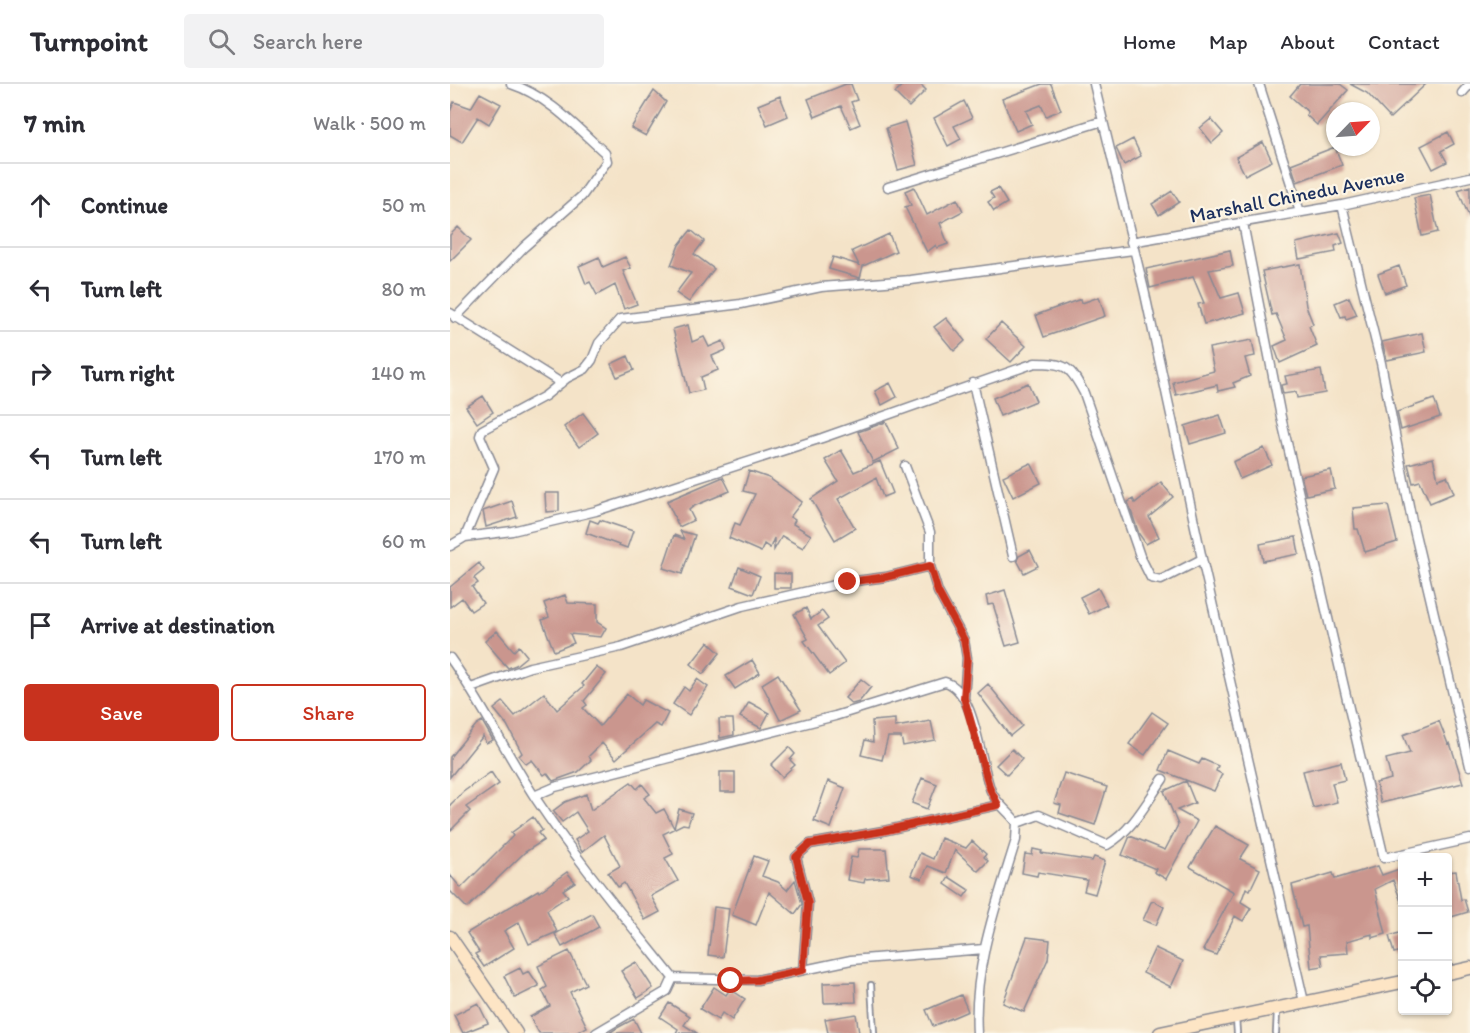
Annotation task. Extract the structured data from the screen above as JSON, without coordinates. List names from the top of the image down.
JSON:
{
  "streets": {
    "street": ["Marshall Chinedu Avenue"]
  },
  "north": "top right",
  "page": {
    "header": "Turnpoint",
    "search": "Search here",
    "nav": [
      "Home",
      "Map",
      "About",
      "Contact"
    ],
    "heading": ["7 min", "Walk · 500 m"],
    "list": [
      ["Continue", "50 m"],
      ["Turn left", "80 m"],
      ["Turn right", "140 m"],
      ["Turn left", "170 m"],
      ["Turn left", "60 m"],
      "Arrive at destination"
    ],
    "buttons": ["Save", "Share"],
    "map_buttons": ["+", "−"]
  }
}
